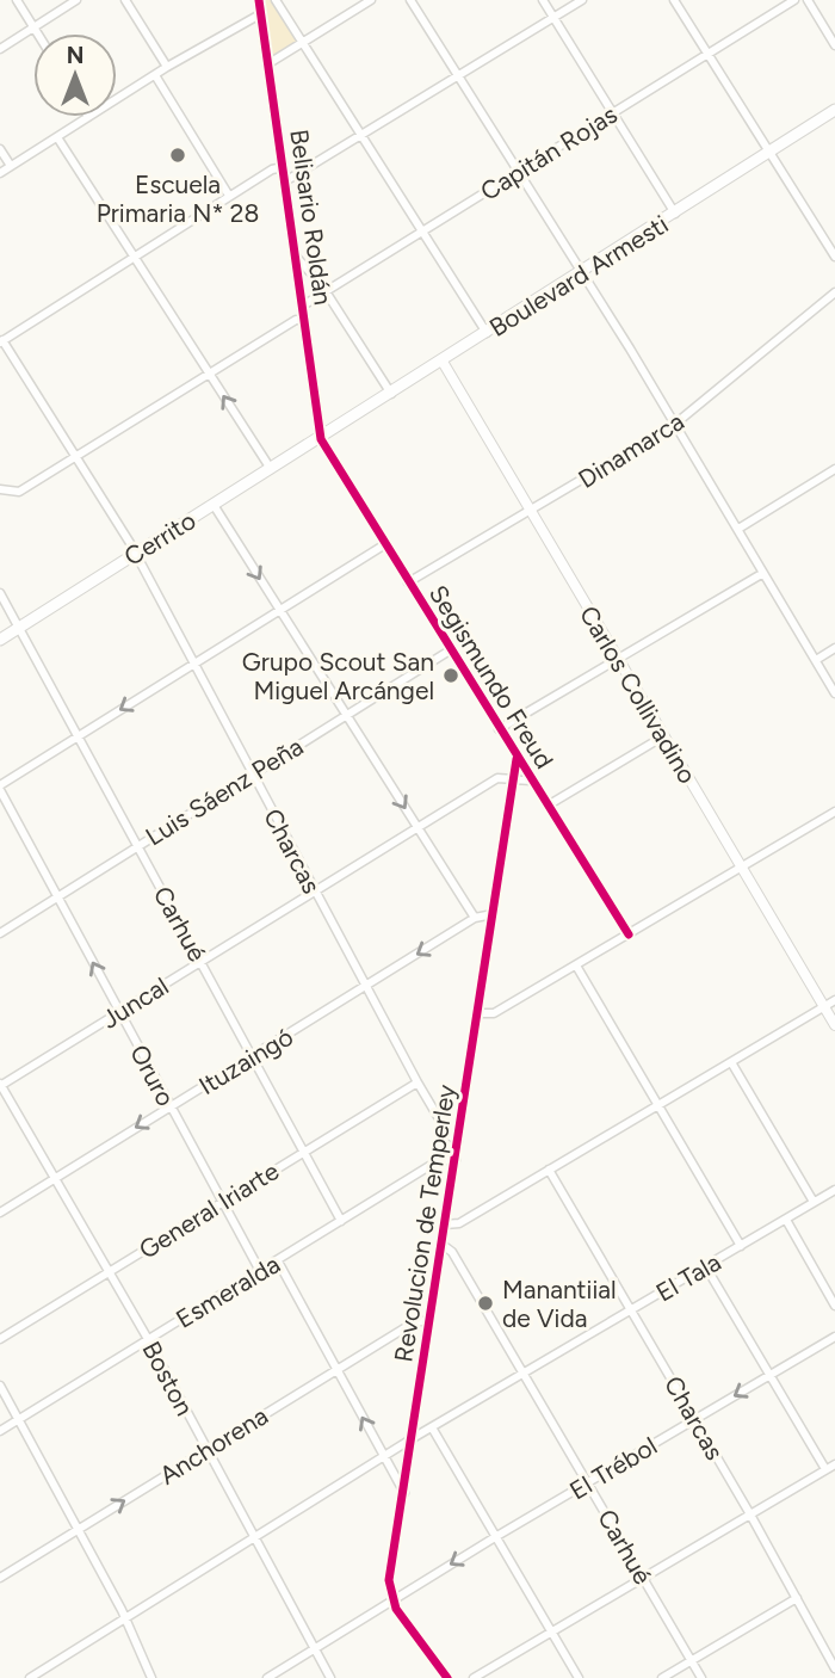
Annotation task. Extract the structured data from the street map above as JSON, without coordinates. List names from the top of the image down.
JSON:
{
  "streets": {
    "main road": ["Boulevard Armesti", "Cerrito"],
    "street": [
      "Capitán Rojas",
      "Belisario Roldán",
      "Dinamarca",
      "Segismundo Freud",
      "Carlos Collivadino",
      "Luis Sáenz Peña",
      "Charcas",
      "Carhué",
      "Juncal",
      "Ituzaingó",
      "Oruro",
      "General Iriarte",
      "Revolucion de Temperley",
      "El Tala",
      "Esmeralda",
      "Boston",
      "Anchorena",
      "El Trébol"
    ]
  },
  "crossings": [
    ["Capitán Rojas", "Belisario Roldán"],
    ["Belisario Roldán", "Boulevard Armesti"],
    ["Belisario Roldán", "Cerrito"],
    ["Belisario Roldán", "Segismundo Freud"],
    ["Boulevard Armesti", "Cerrito"],
    ["Boulevard Armesti", "Segismundo Freud"],
    ["Boulevard Armesti", "Carlos Collivadino"],
    ["Dinamarca", "Segismundo Freud"],
    ["Dinamarca", "Carlos Collivadino"],
    ["Cerrito", "Segismundo Freud"],
    ["Cerrito", "Charcas"],
    ["Cerrito", "Carhué"],
    ["Segismundo Freud", "Luis Sáenz Peña"],
    ["Segismundo Freud", "Revolucion de Temperley"],
    ["Luis Sáenz Peña", "Charcas"],
    ["Luis Sáenz Peña", "Carhué"],
    ["Luis Sáenz Peña", "Oruro"],
    ["Charcas", "Juncal"],
    ["Charcas", "Ituzaingó"],
    ["Charcas", "General Iriarte"],
    ["Charcas", "Revolucion de Temperley"],
    ["Charcas", "El Tala"],
    ["Charcas", "El Trébol"],
    ["Carhué", "Juncal"],
    ["Carhué", "Ituzaingó"],
    ["Carhué", "General Iriarte"],
    ["Carhué", "Revolucion de Temperley"],
    ["Carhué", "El Tala"],
    ["Carhué", "Esmeralda"],
    ["Carhué", "El Trébol"],
    ["Juncal", "Oruro"],
    ["Juncal", "Revolucion de Temperley"],
    ["Juncal", "Boston"],
    ["Ituzaingó", "Oruro"],
    ["Ituzaingó", "Revolucion de Temperley"],
    ["Ituzaingó", "Boston"],
    ["Oruro", "General Iriarte"],
    ["Oruro", "Esmeralda"],
    ["General Iriarte", "Boston"],
    ["Revolucion de Temperley", "El Tala"],
    ["Revolucion de Temperley", "Esmeralda"],
    ["Revolucion de Temperley", "Anchorena"],
    ["Revolucion de Temperley", "El Trébol"],
    ["El Tala", "Boston"],
    ["Esmeralda", "Boston"],
    ["Boston", "Anchorena"],
    ["Boston", "El Trébol"]
  ],
  "one_way": ["Ituzaingó"],
  "places": ["Escuela Primaria N* 28", "Grupo Scout San Miguel Arcángel", "Manantiial de Vida"],
  "north": "top"
}
